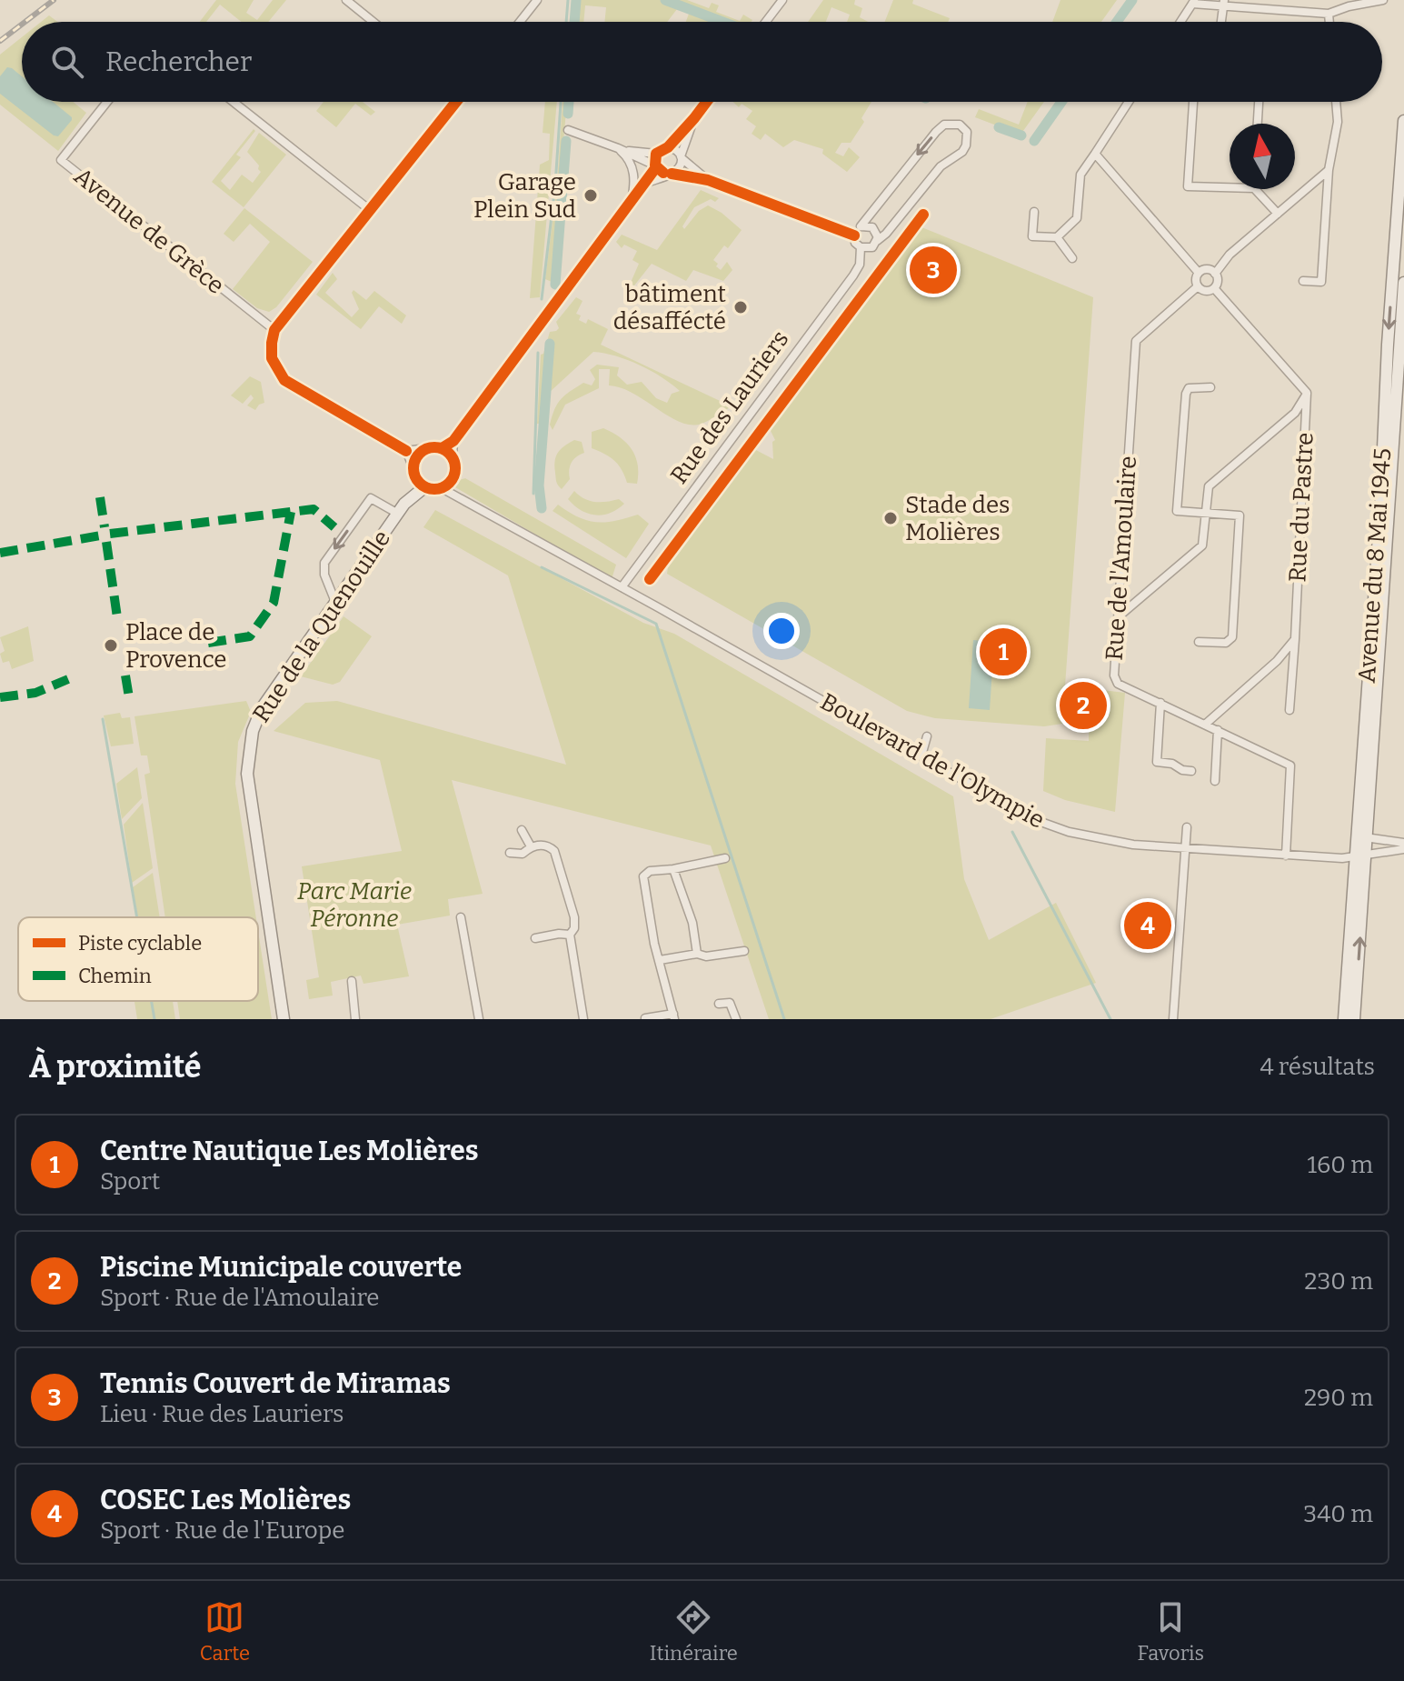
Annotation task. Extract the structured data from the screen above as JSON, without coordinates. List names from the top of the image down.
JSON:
{
  "streets": {
    "main road": ["Avenue du 8 Mai 1945", "Rue de la Quenouille"],
    "street": [
      "Avenue de Grèce",
      "Rue des Lauriers",
      "Rue du Pastre",
      "Rue de l'Amoulaire",
      "Boulevard de l'Olympie"
    ]
  },
  "crossings": [
    ["Rue des Lauriers", "Boulevard de l'Olympie"],
    ["Rue de l'Amoulaire", "Boulevard de l'Olympie"],
    ["Rue de la Quenouille", "Boulevard de l'Olympie"]
  ],
  "parks": ["Parc Marie Péronne"],
  "places": [
    "Garage Plein Sud",
    "bâtiment désaffécté",
    "Stade des Molières",
    "Place de Provence"
  ],
  "legend": ["Piste cyclable", "Chemin"],
  "north": "top",
  "page": {
    "search": "Rechercher",
    "pins": [
      "3",
      "1",
      "2",
      "4"
    ],
    "heading": ["À proximité", "4 résultats"],
    "list": [
      {
        "mark": "1",
        "name": "Centre Nautique Les Molières",
        "note": "Sport",
        "value": "160 m"
      },
      {
        "mark": "2",
        "name": "Piscine Municipale couverte",
        "note": "Sport · Rue de l'Amoulaire",
        "value": "230 m"
      },
      {
        "mark": "3",
        "name": "Tennis Couvert de Miramas",
        "note": "Lieu · Rue des Lauriers",
        "value": "290 m"
      },
      {
        "mark": "4",
        "name": "COSEC Les Molières",
        "note": "Sport · Rue de l'Europe",
        "value": "340 m"
      }
    ],
    "nav": ["Carte", "Itinéraire", "Favoris"]
  }
}
